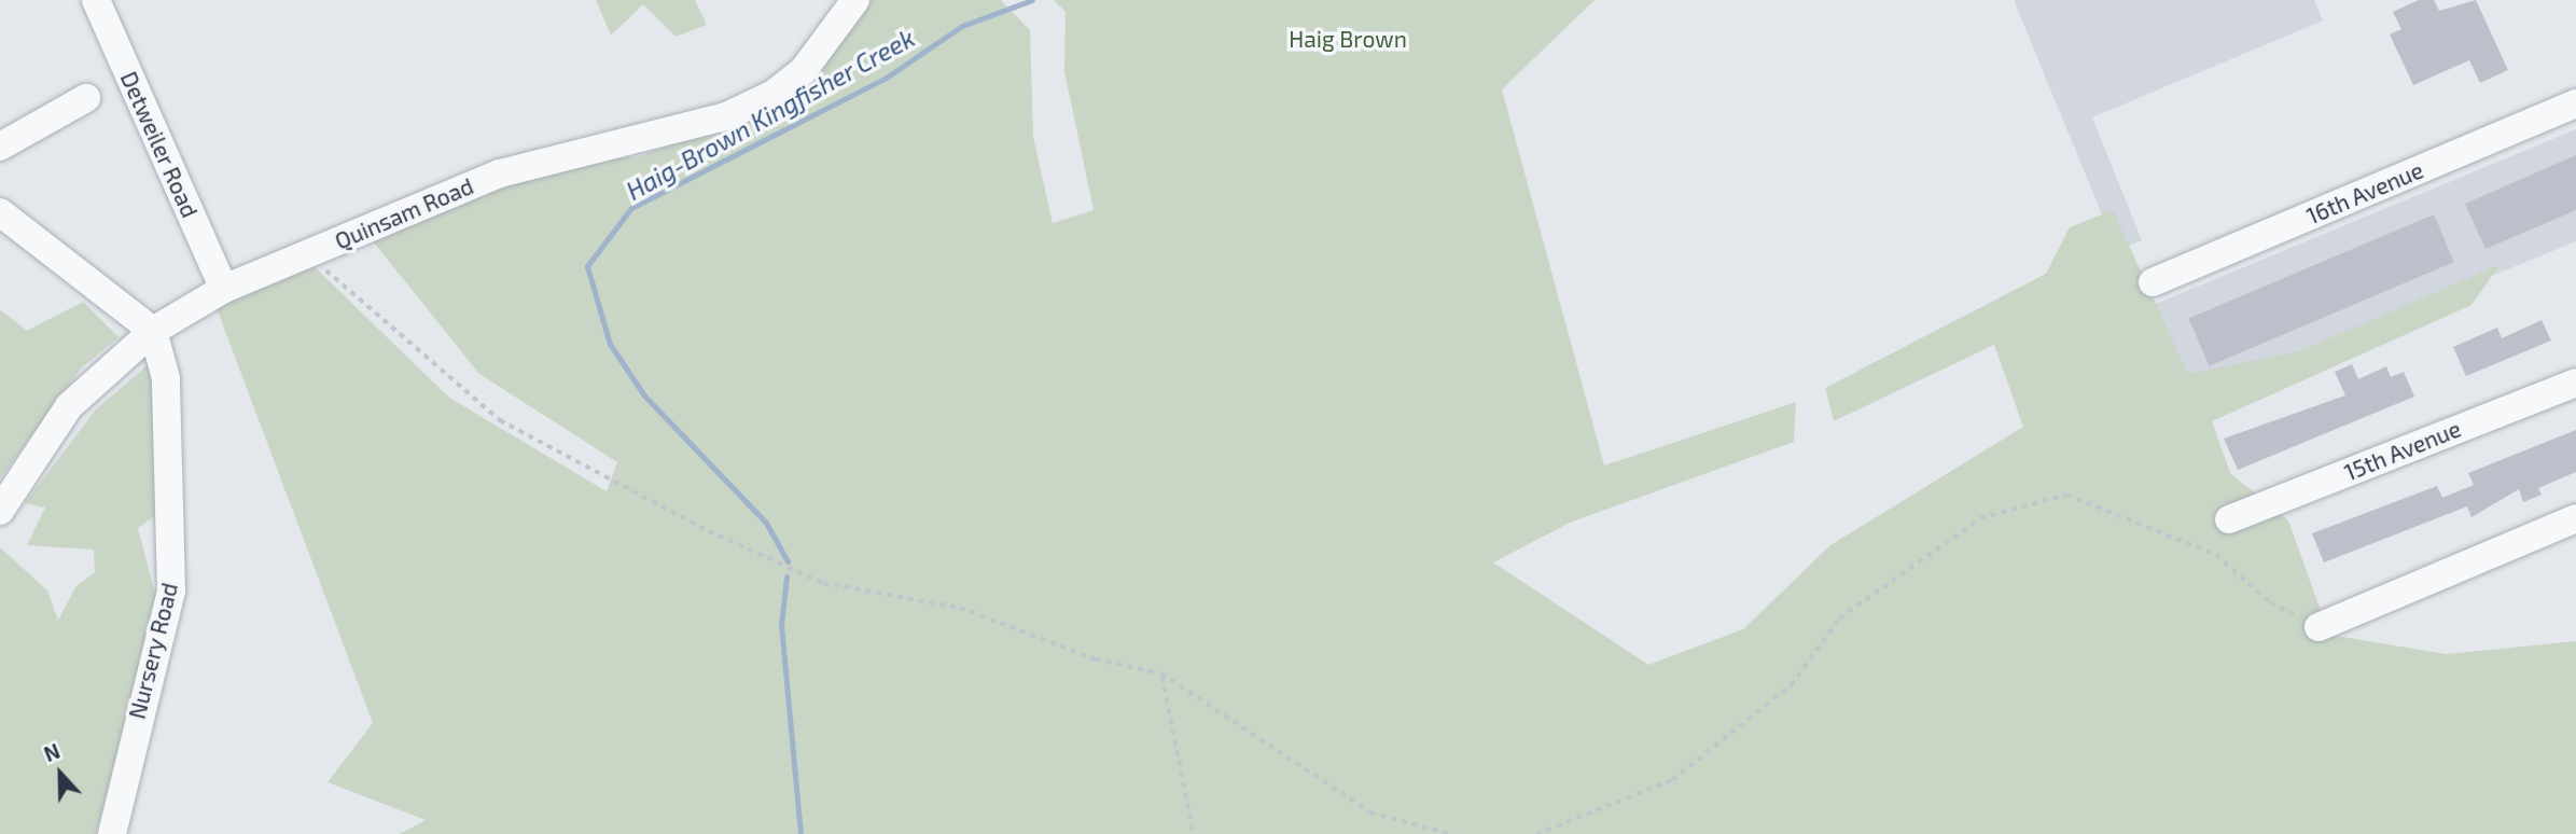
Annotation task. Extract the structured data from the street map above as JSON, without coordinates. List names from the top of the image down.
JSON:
{
  "streets": {
    "street": [
      "Detweiler Road",
      "16th Avenue",
      "Quinsam Road",
      "15th Avenue",
      "Nursery Road"
    ]
  },
  "crossings": [
    ["Detweiler Road", "Quinsam Road"],
    ["Quinsam Road", "Nursery Road"]
  ],
  "water": ["Haig-Brown Kingfisher Creek"],
  "parks": ["Haig Brown"],
  "north": "top"
}
